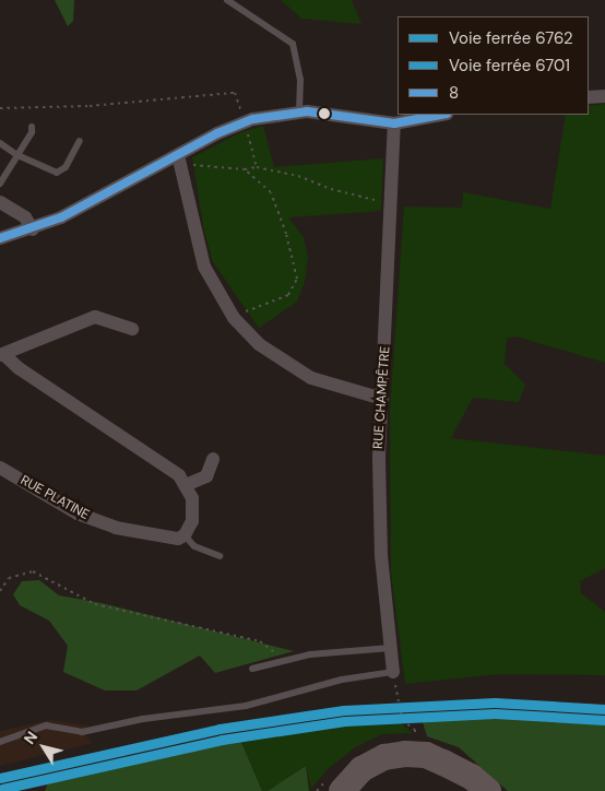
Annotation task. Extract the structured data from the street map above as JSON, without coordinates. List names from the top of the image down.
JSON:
{
  "streets": {
    "street": ["RUE CHAMPÊTRE", "RUE PLATINE"]
  },
  "lines": ["transit line 8", "rail line 6762", "rail line 6701"],
  "legend": ["Voie ferrée 6762", "Voie ferrée 6701", "8"],
  "north": "top left"
}
